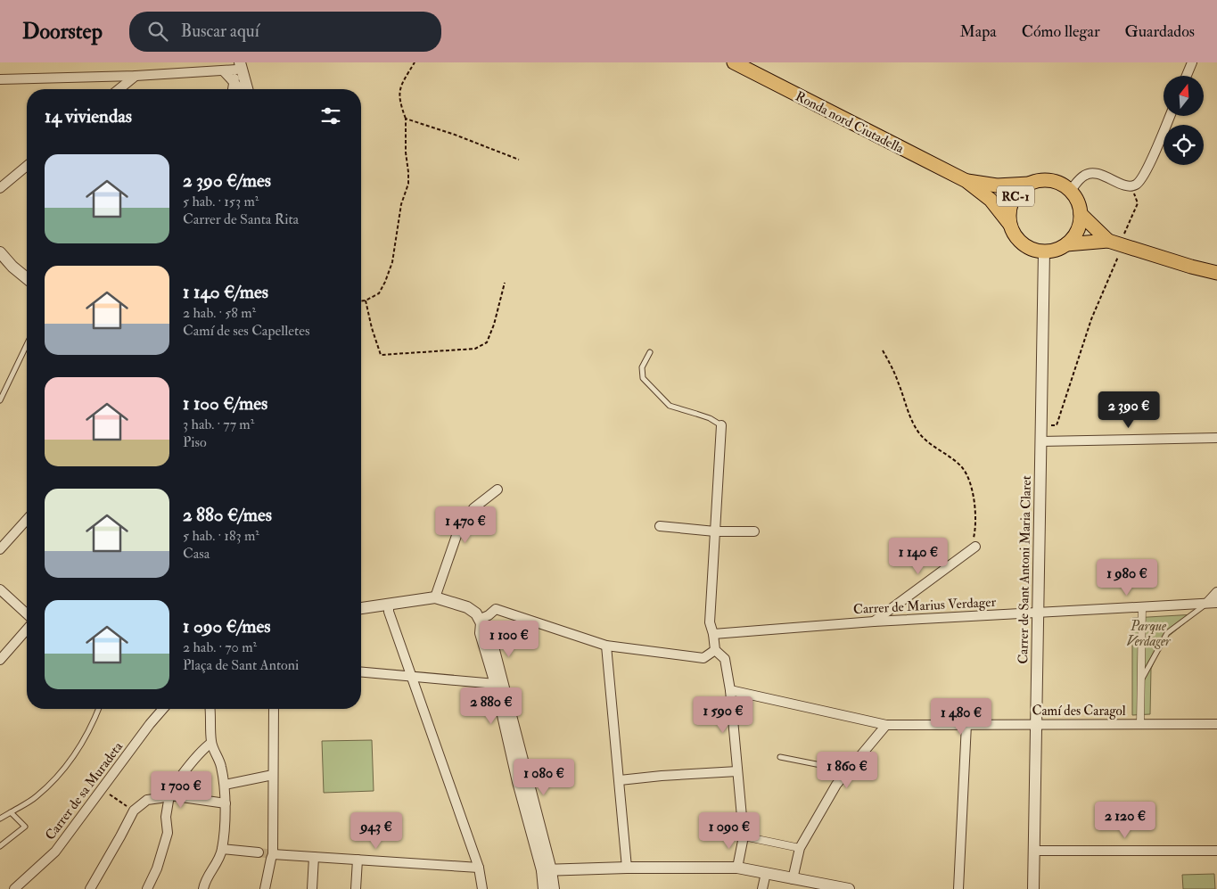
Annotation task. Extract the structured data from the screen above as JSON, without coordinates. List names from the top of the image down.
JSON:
{
  "streets": {
    "main road": ["Ronda nord Ciutadella", "RC-1"],
    "street": [
      "Carrer de Sant Antoni Maria Claret",
      "Carrer de Marius Verdager",
      "Camí des Caragol",
      "Carrer de sa Muradeta"
    ]
  },
  "crossings": [
    ["Ronda nord Ciutadella", "RC-1"],
    ["RC-1", "Carrer de Sant Antoni Maria Claret"],
    ["Carrer de Sant Antoni Maria Claret", "Carrer de Marius Verdager"],
    ["Carrer de Sant Antoni Maria Claret", "Camí des Caragol"]
  ],
  "parks": ["Parque Verdager"],
  "north": "top",
  "page": {
    "header": "Doorstep",
    "search": "Buscar aquí",
    "nav": ["Mapa", "Cómo llegar", "Guardados"],
    "heading": "14 viviendas",
    "list": [
      {
        "name": "2 390 €/mes",
        "note": "5 hab. · 153 m² · Carrer de Santa Rita"
      },
      {
        "name": "1 140 €/mes",
        "note": "2 hab. · 58 m² · Camí de ses Capelletes"
      },
      {
        "name": "1 100 €/mes",
        "note": "3 hab. · 77 m² · Piso"
      },
      {
        "name": "2 880 €/mes",
        "note": "5 hab. · 183 m² · Casa"
      },
      {
        "name": "1 090 €/mes",
        "note": "2 hab. · 70 m² · Plaça de Sant Antoni"
      }
    ],
    "price": [
      "2 390 €",
      "1 470 €",
      "1 140 €",
      "1 980 €",
      "1 100 €",
      "2 880 €",
      "1 590 €",
      "1 480 €",
      "1 860 €",
      "1 080 €",
      "1 700 €",
      "2 120 €",
      "943 €",
      "1 090 €"
    ]
  }
}
